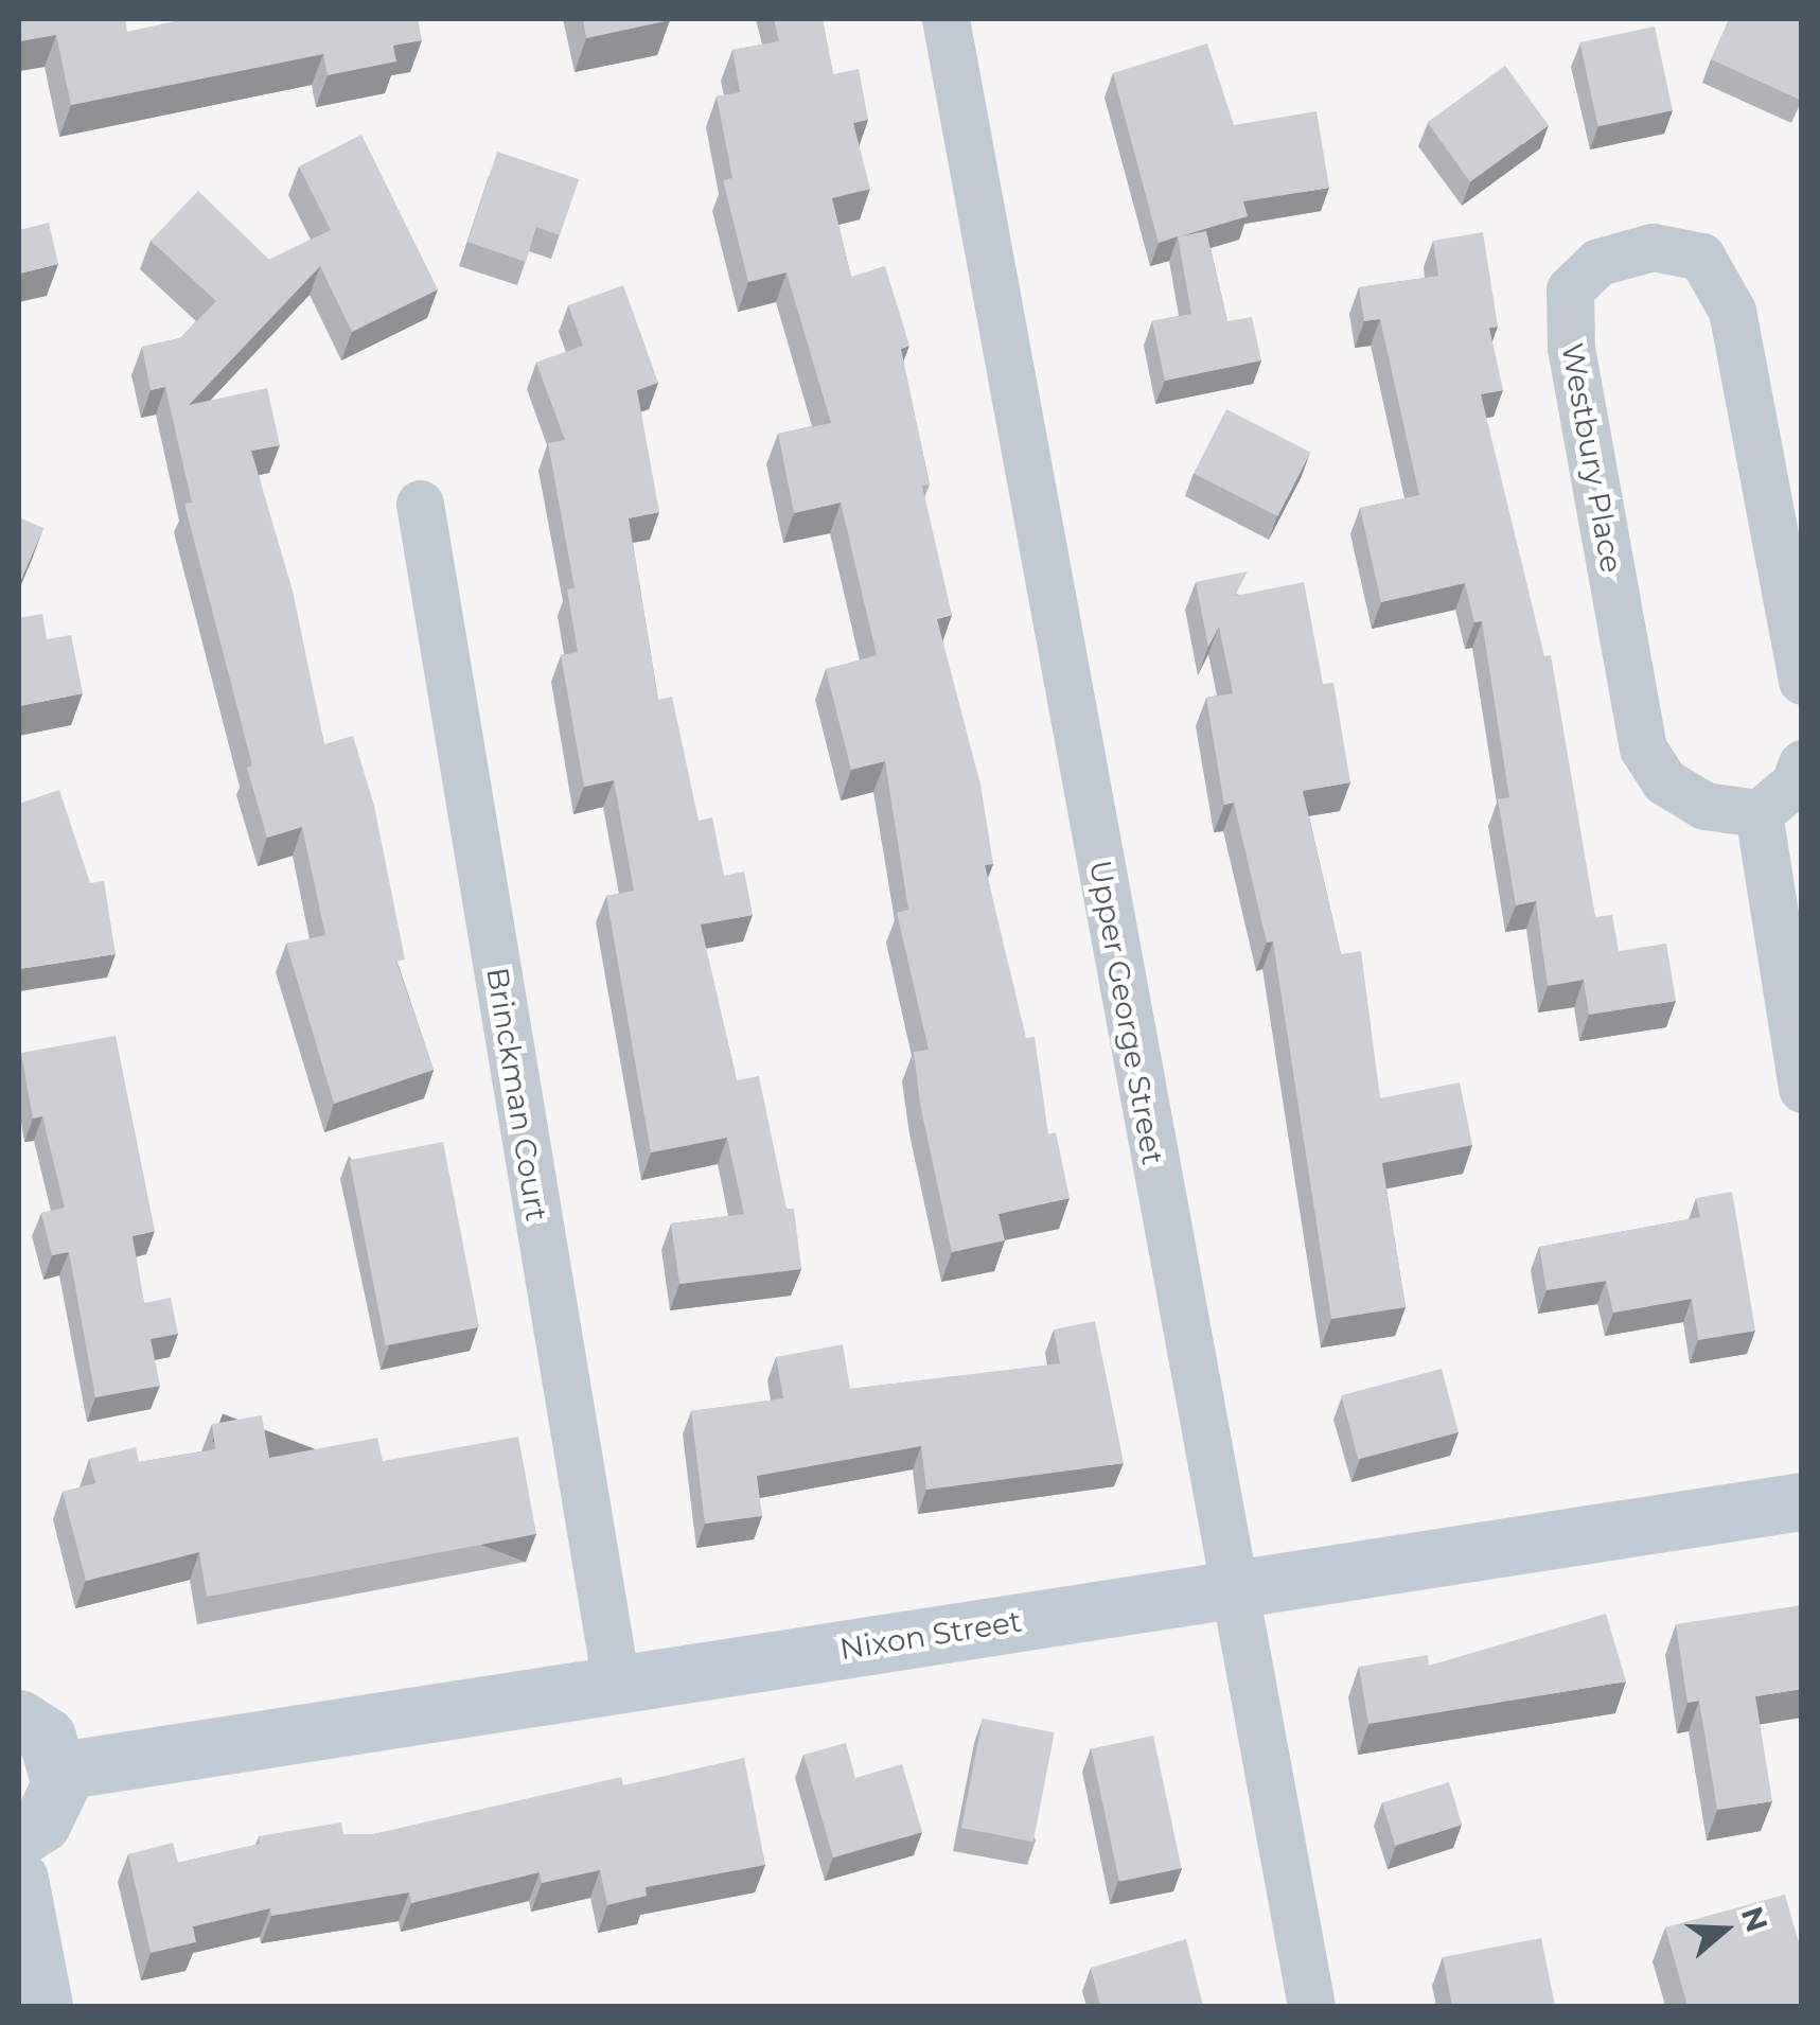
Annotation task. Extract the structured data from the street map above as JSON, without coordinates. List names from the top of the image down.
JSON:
{
  "streets": {
    "street": [
      "Westbury Place",
      "Upper George Street",
      "Brinckman Court",
      "Nixon Street"
    ]
  },
  "crossings": [
    ["Upper George Street", "Nixon Street"],
    ["Brinckman Court", "Nixon Street"]
  ],
  "north": "right"
}
